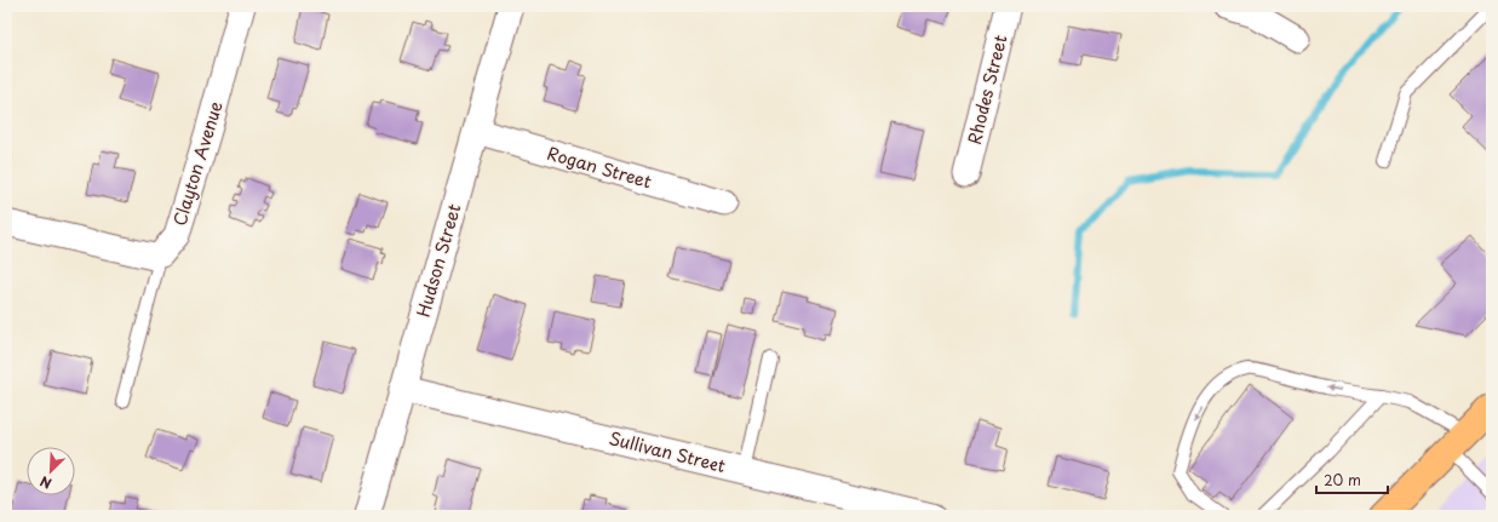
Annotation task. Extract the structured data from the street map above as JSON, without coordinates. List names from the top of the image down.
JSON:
{
  "streets": {
    "street": [
      "Rhodes Street",
      "Clayton Avenue",
      "Rogan Street",
      "Hudson Street",
      "Sullivan Street"
    ]
  },
  "crossings": [
    ["Rogan Street", "Hudson Street"],
    ["Hudson Street", "Sullivan Street"]
  ],
  "scale_bar": "20 m",
  "north": "bottom left"
}
